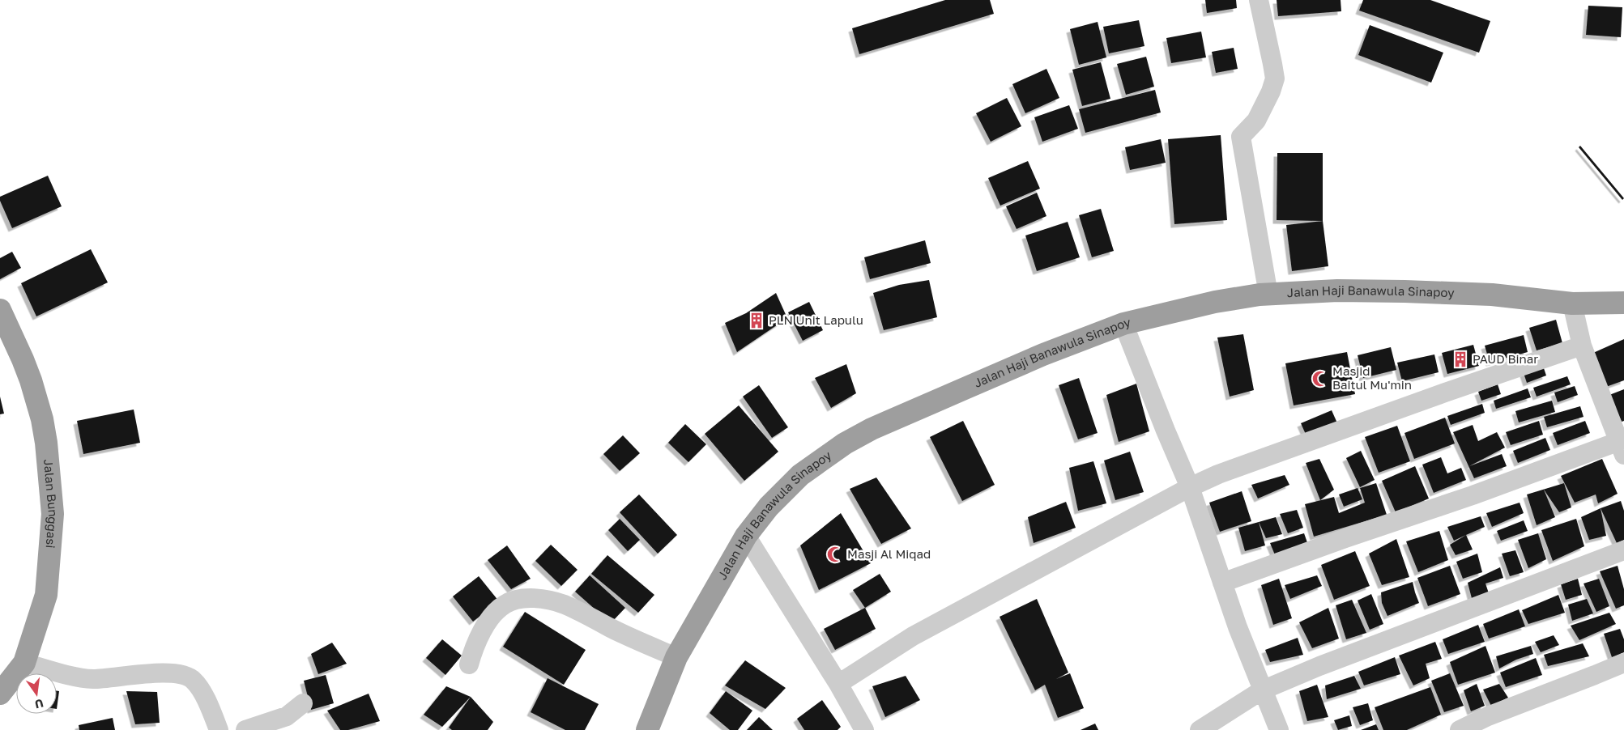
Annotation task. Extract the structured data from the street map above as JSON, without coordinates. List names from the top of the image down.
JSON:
{
  "streets": {
    "highway": ["Jalan Haji Banawula Sinapoy", "Jalan Bunggasi"]
  },
  "places": {
    "building": ["PLN Unit Lapulu", "PAUD Binar"],
    "mosque": ["Masjid Baitul Mu'min", "Masji Al Miqad"]
  },
  "north": "bottom"
}
